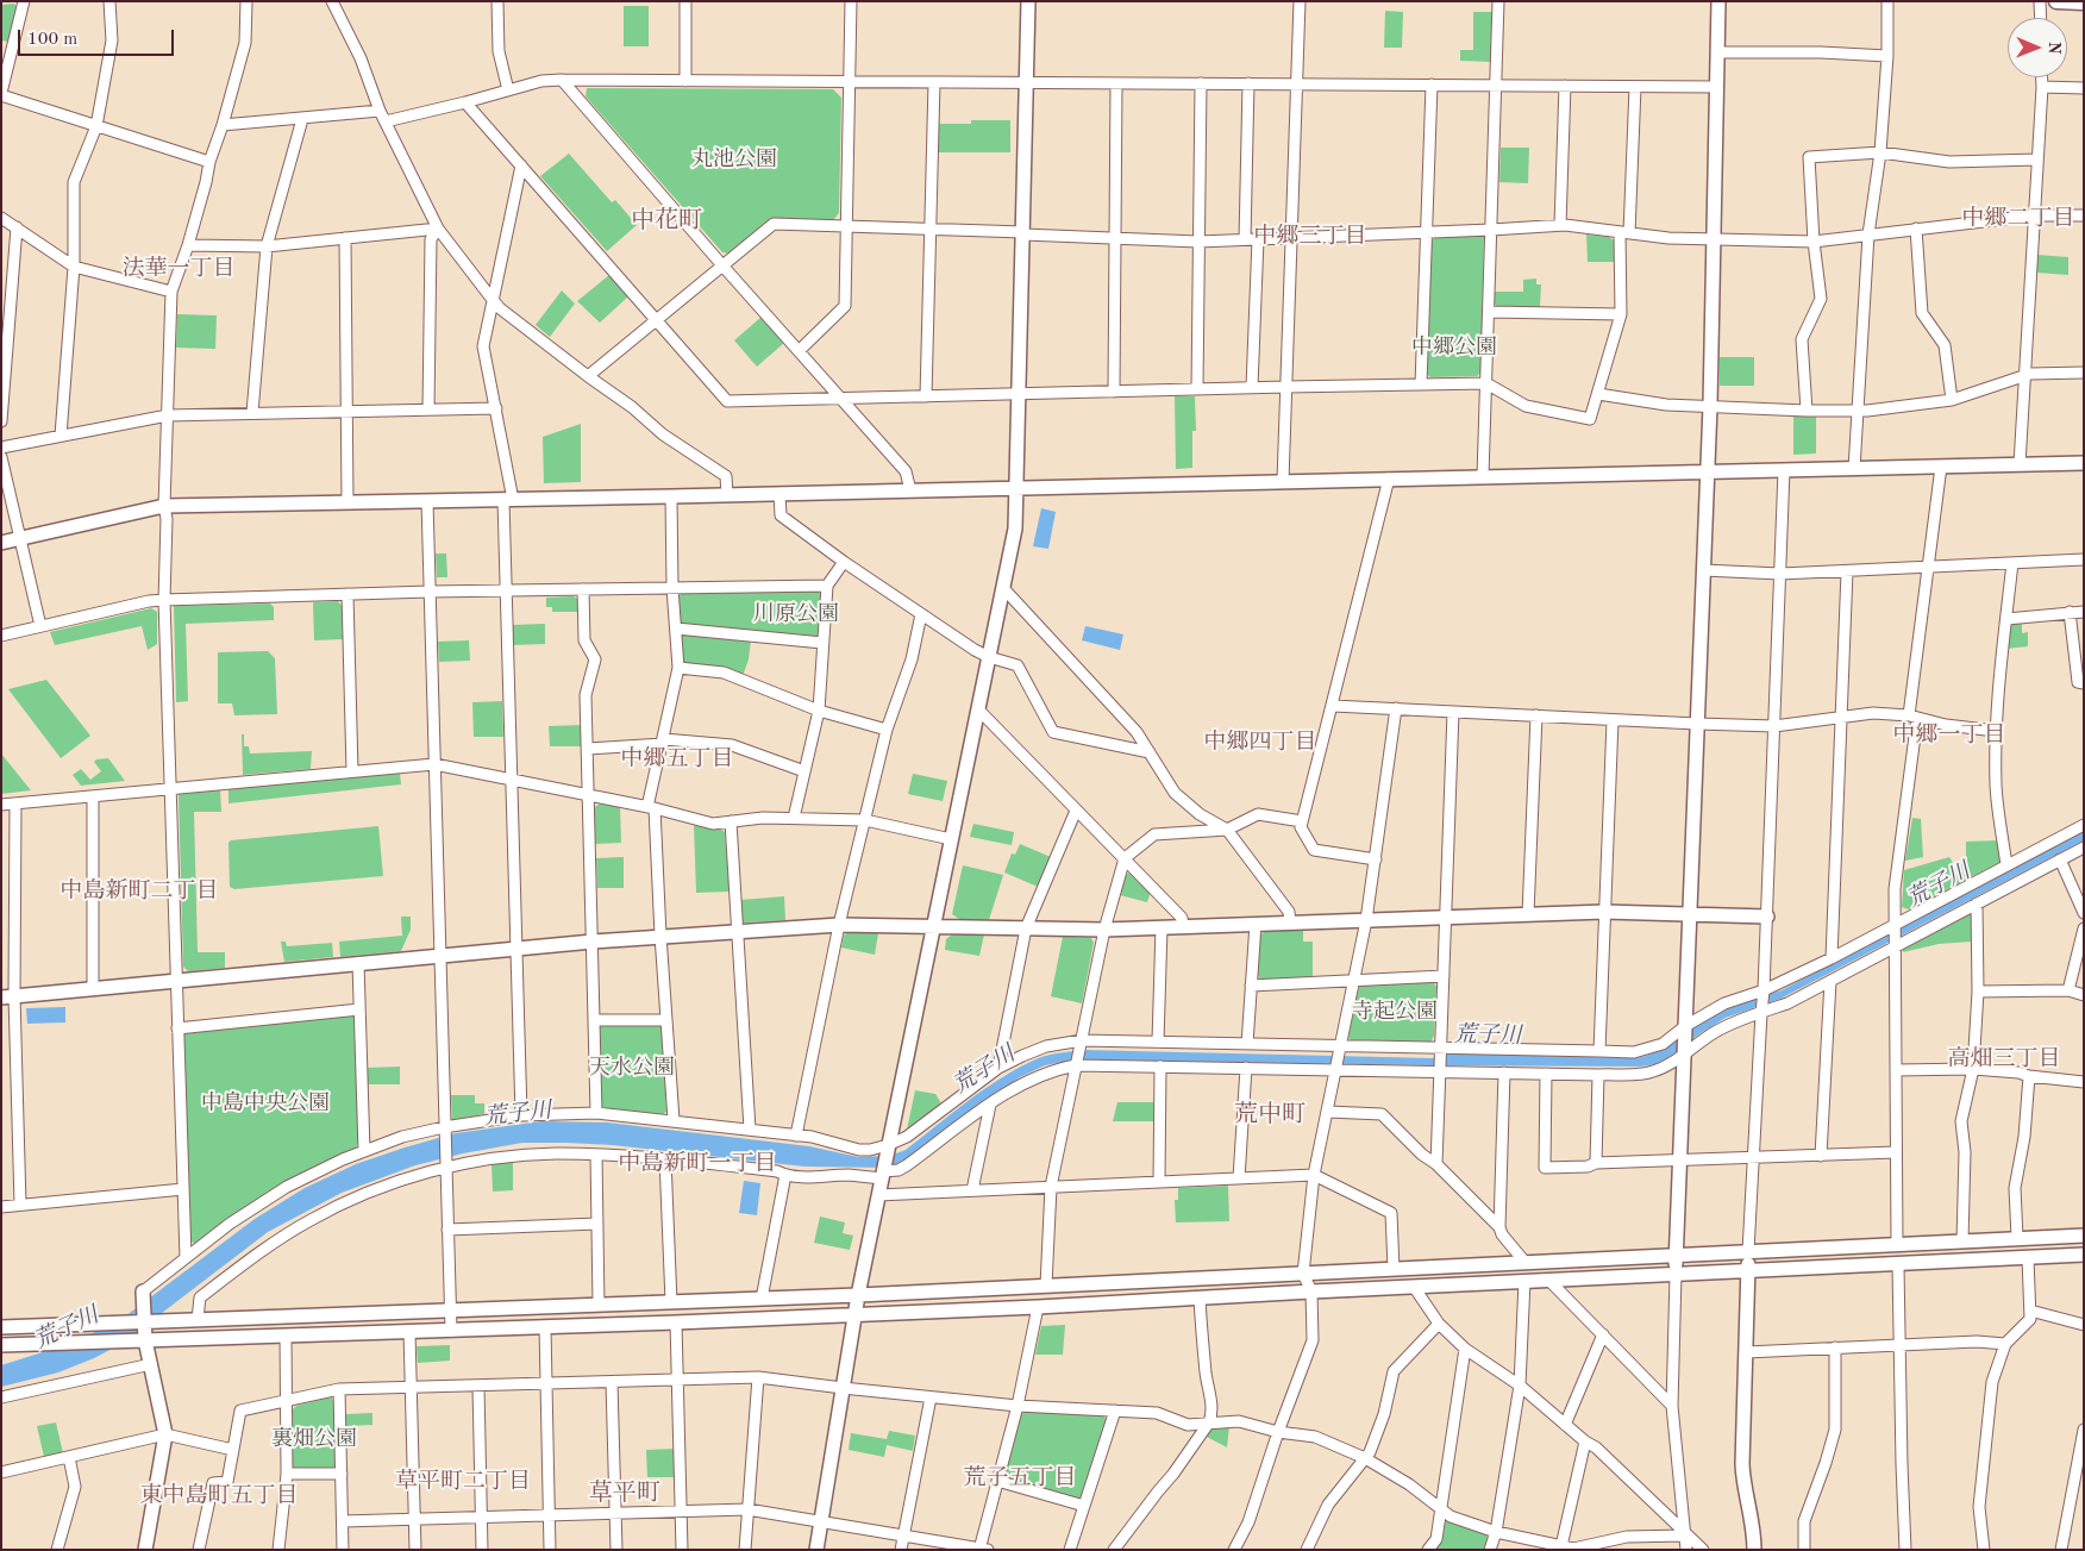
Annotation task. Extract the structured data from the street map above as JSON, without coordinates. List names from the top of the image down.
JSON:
{
  "districts": [
    "中郷二丁目",
    "中花町",
    "中郷三丁目",
    "法華一丁目",
    "中郷一丁目",
    "中郷四丁目",
    "中郷五丁目",
    "中島新町二丁目",
    "高畑三丁目",
    "荒中町",
    "中島新町一丁目",
    "荒子五丁目",
    "草平町二丁目",
    "草平町",
    "東中島町五丁目"
  ],
  "water": ["荒子川"],
  "parks": [
    "丸池公園",
    "中郷公園",
    "川原公園",
    "寺起公園",
    "天水公園",
    "中島中央公園",
    "裏畑公園"
  ],
  "scale_bar": "100 m",
  "north": "right"
}
